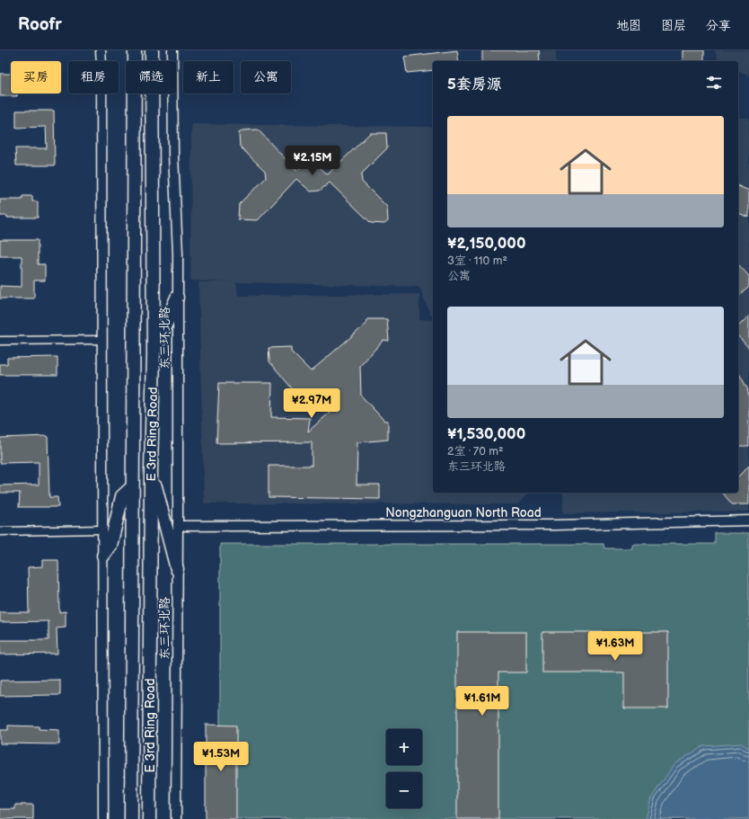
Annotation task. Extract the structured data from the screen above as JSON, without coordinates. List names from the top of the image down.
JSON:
{
  "streets": {
    "highway": ["E 3rd Ring Road"],
    "street": ["东三环北路", "Nongzhanguan North Road"]
  },
  "crossings": [
    ["东三环北路", "Nongzhanguan North Road"]
  ],
  "page": {
    "header": "Roofr",
    "nav": ["地图", "图层", "分享"],
    "chip": [
      "买房",
      "租房",
      "筛选",
      "新上",
      "公寓"
    ],
    "heading": "5套房源",
    "list": [
      {
        "name": "¥2,150,000",
        "note": "3室 · 110 m² · 公寓"
      },
      {
        "name": "¥1,530,000",
        "note": "2室 · 70 m² · 东三环北路"
      }
    ],
    "price": [
      "¥2.15M",
      "¥2.97M",
      "¥1.63M",
      "¥1.61M",
      "¥1.53M"
    ],
    "map_buttons": ["+", "−"]
  }
}
